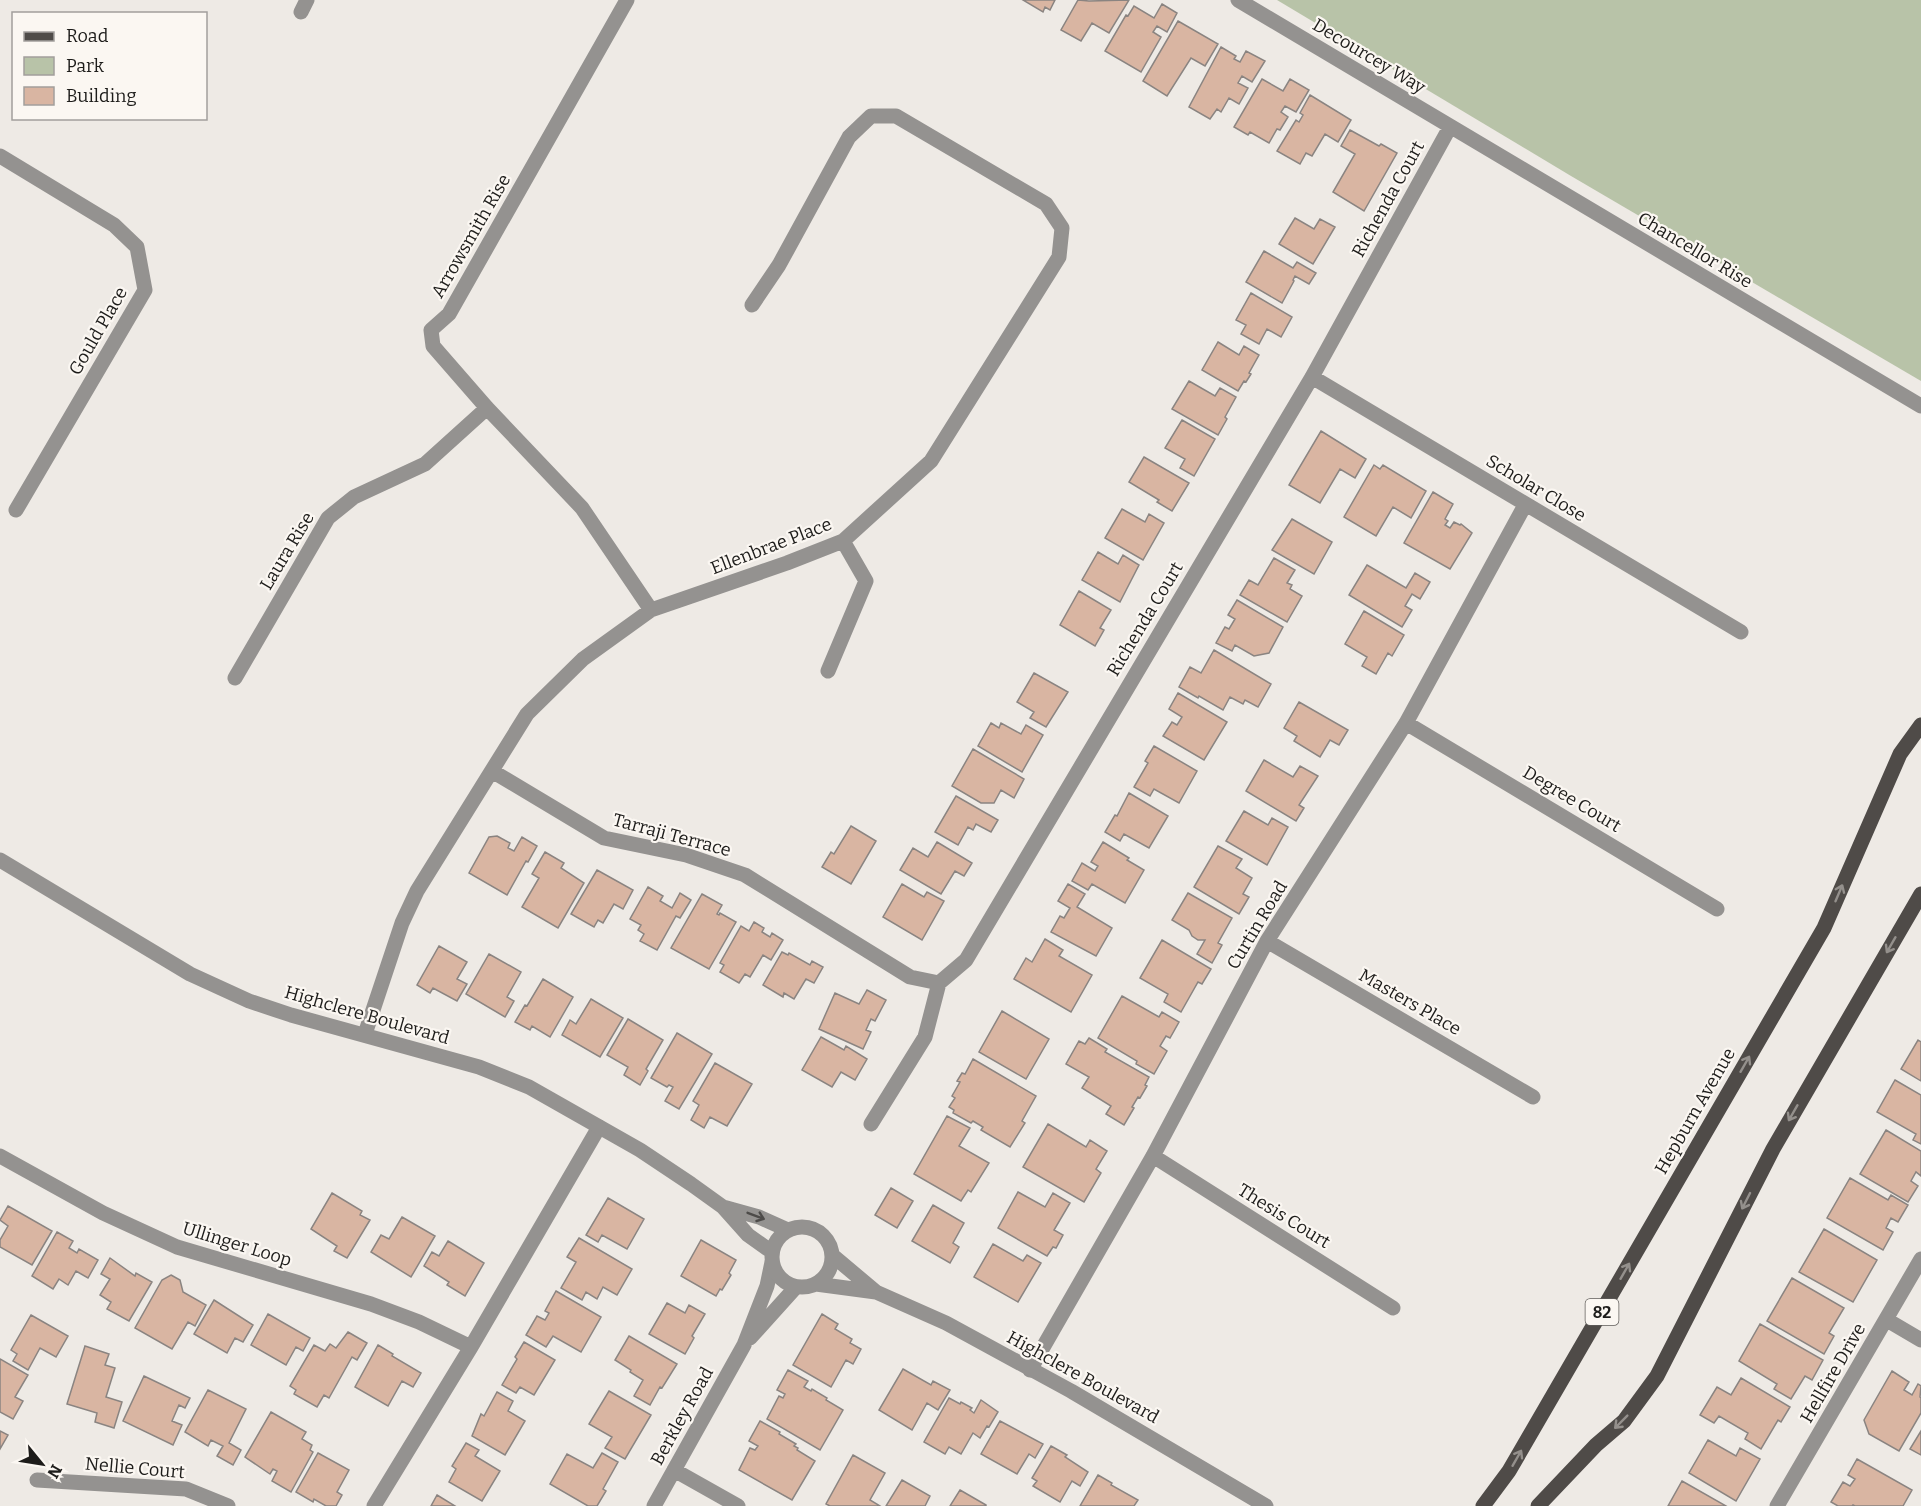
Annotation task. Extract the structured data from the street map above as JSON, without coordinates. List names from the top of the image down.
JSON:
{
  "streets": {
    "main road": ["Hepburn Avenue", "82"],
    "street": [
      "Decourcey Way",
      "Richenda Court",
      "Arrowsmith Rise",
      "Chancellor Rise",
      "Gould Place",
      "Scholar Close",
      "Ellenbrae Place",
      "Laura Rise",
      "Degree Court",
      "Tarraji Terrace",
      "Curtin Road",
      "Masters Place",
      "Highclere Boulevard",
      "Thesis Court",
      "Ullinger Loop",
      "Hellfire Drive",
      "Berkley Road",
      "Nellie Court"
    ]
  },
  "crossings": [
    ["Decourcey Way", "Richenda Court"],
    ["Decourcey Way", "Chancellor Rise"],
    ["Richenda Court", "Chancellor Rise"],
    ["Richenda Court", "Scholar Close"],
    ["Richenda Court", "Tarraji Terrace"],
    ["Arrowsmith Rise", "Ellenbrae Place"],
    ["Arrowsmith Rise", "Laura Rise"],
    ["Scholar Close", "Curtin Road"],
    ["Ellenbrae Place", "Tarraji Terrace"],
    ["Ellenbrae Place", "Highclere Boulevard"],
    ["Degree Court", "Curtin Road"],
    ["Curtin Road", "Masters Place"],
    ["Curtin Road", "Highclere Boulevard"],
    ["Curtin Road", "Thesis Court"],
    ["Highclere Boulevard", "Berkley Road"]
  ],
  "legend": ["Road", "Park", "Building"],
  "north": "bottom right"
}
